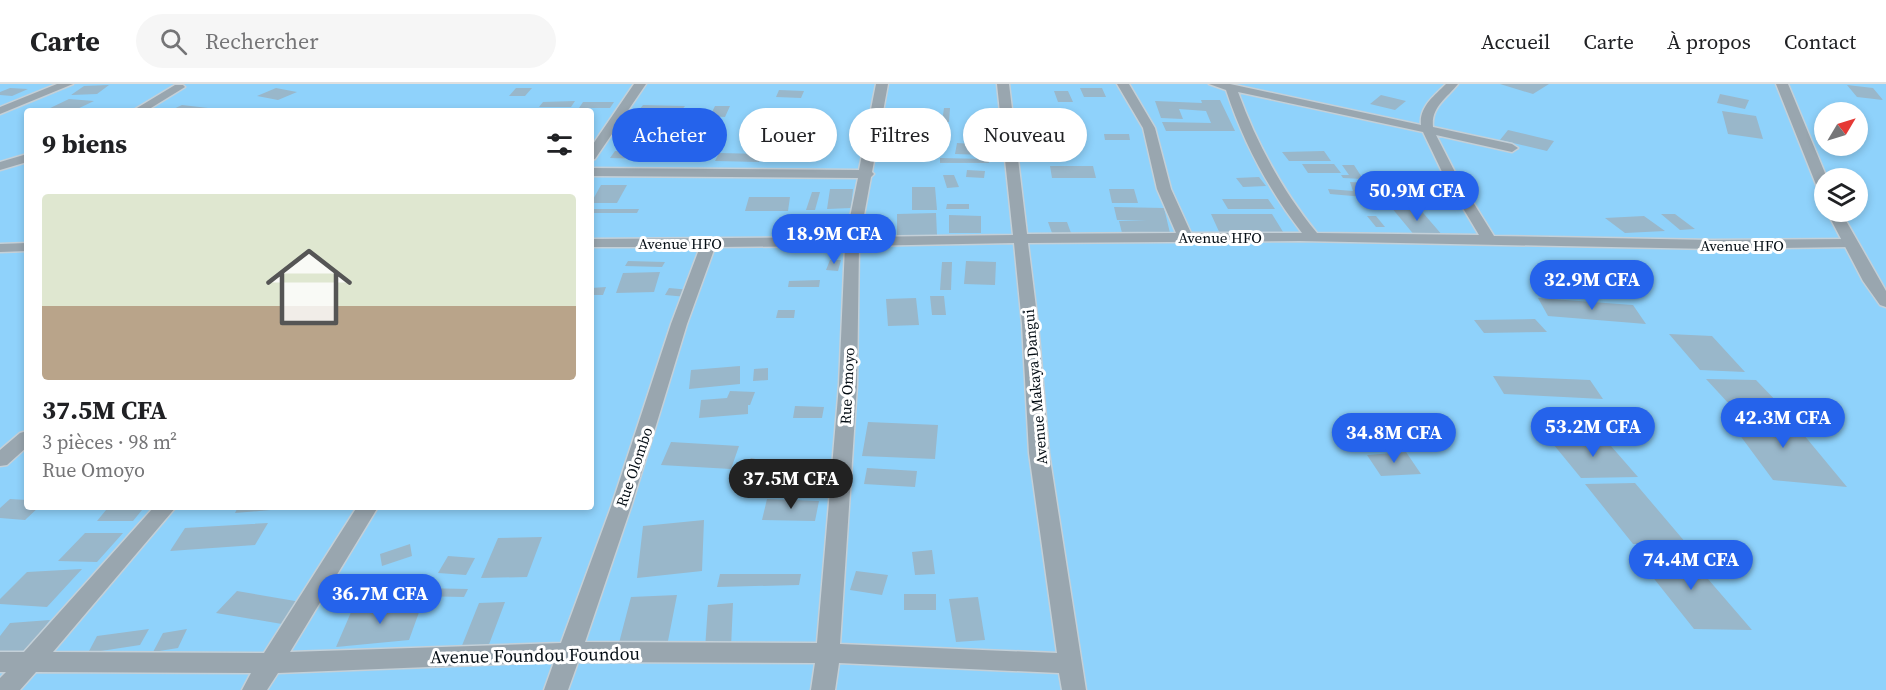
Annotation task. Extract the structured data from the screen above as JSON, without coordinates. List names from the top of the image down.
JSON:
{
  "streets": {
    "street": [
      "Avenue HFO",
      "Rue Omoyo",
      "Avenue Makaya Dangui",
      "Rue Olombo",
      "Avenue Foundou Foundou"
    ]
  },
  "crossings": [
    ["Avenue HFO", "Rue Omoyo"],
    ["Avenue HFO", "Avenue Makaya Dangui"],
    ["Avenue HFO", "Rue Olombo"],
    ["Rue Omoyo", "Avenue Foundou Foundou"],
    ["Avenue Makaya Dangui", "Avenue Foundou Foundou"],
    ["Rue Olombo", "Avenue Foundou Foundou"]
  ],
  "north": "top right",
  "page": {
    "header": "Carte",
    "search": "Rechercher",
    "nav": [
      "Accueil",
      "Carte",
      "À propos",
      "Contact"
    ],
    "chip": [
      "Acheter",
      "Louer",
      "Filtres",
      "Nouveau"
    ],
    "heading": "9 biens",
    "price": [
      "50.9M CFA",
      "18.9M CFA",
      "32.9M CFA",
      "42.3M CFA",
      "53.2M CFA",
      "34.8M CFA",
      "37.5M CFA",
      "74.4M CFA",
      "36.7M CFA"
    ],
    "list": [
      {
        "name": "37.5M CFA",
        "note": "3 pièces · 98 m² · Rue Omoyo"
      }
    ]
  }
}
